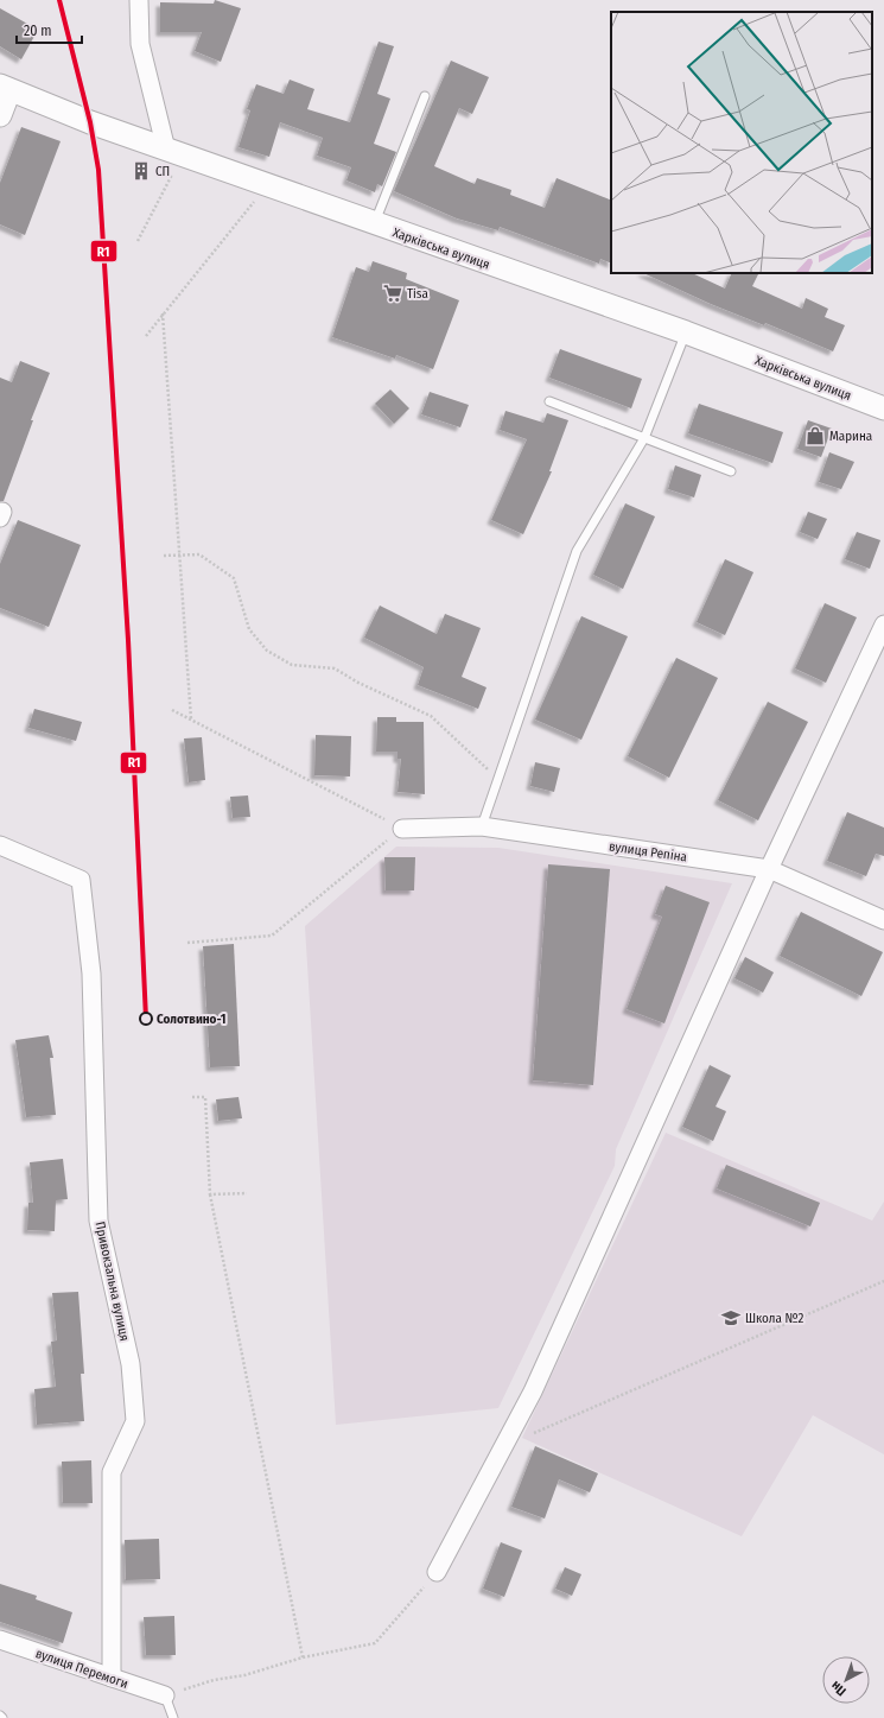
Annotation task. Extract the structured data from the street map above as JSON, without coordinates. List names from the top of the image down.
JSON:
{
  "streets": {
    "street": [
      "Харківська вулиця",
      "вулиця Репіна",
      "Привокзальна вулиця",
      "вулиця Перемоги"
    ]
  },
  "crossings": [
    ["Привокзальна вулиця", "вулиця Перемоги"]
  ],
  "places": {
    "building": ["СП"],
    "supermarket": ["Tisa"],
    "shop": ["Марина"],
    "other": ["Солотвино-1"],
    "school or university": ["Школа №2"]
  },
  "lines": ["transit line R1"],
  "scale_bar": "20 m",
  "north": "bottom left"
}
